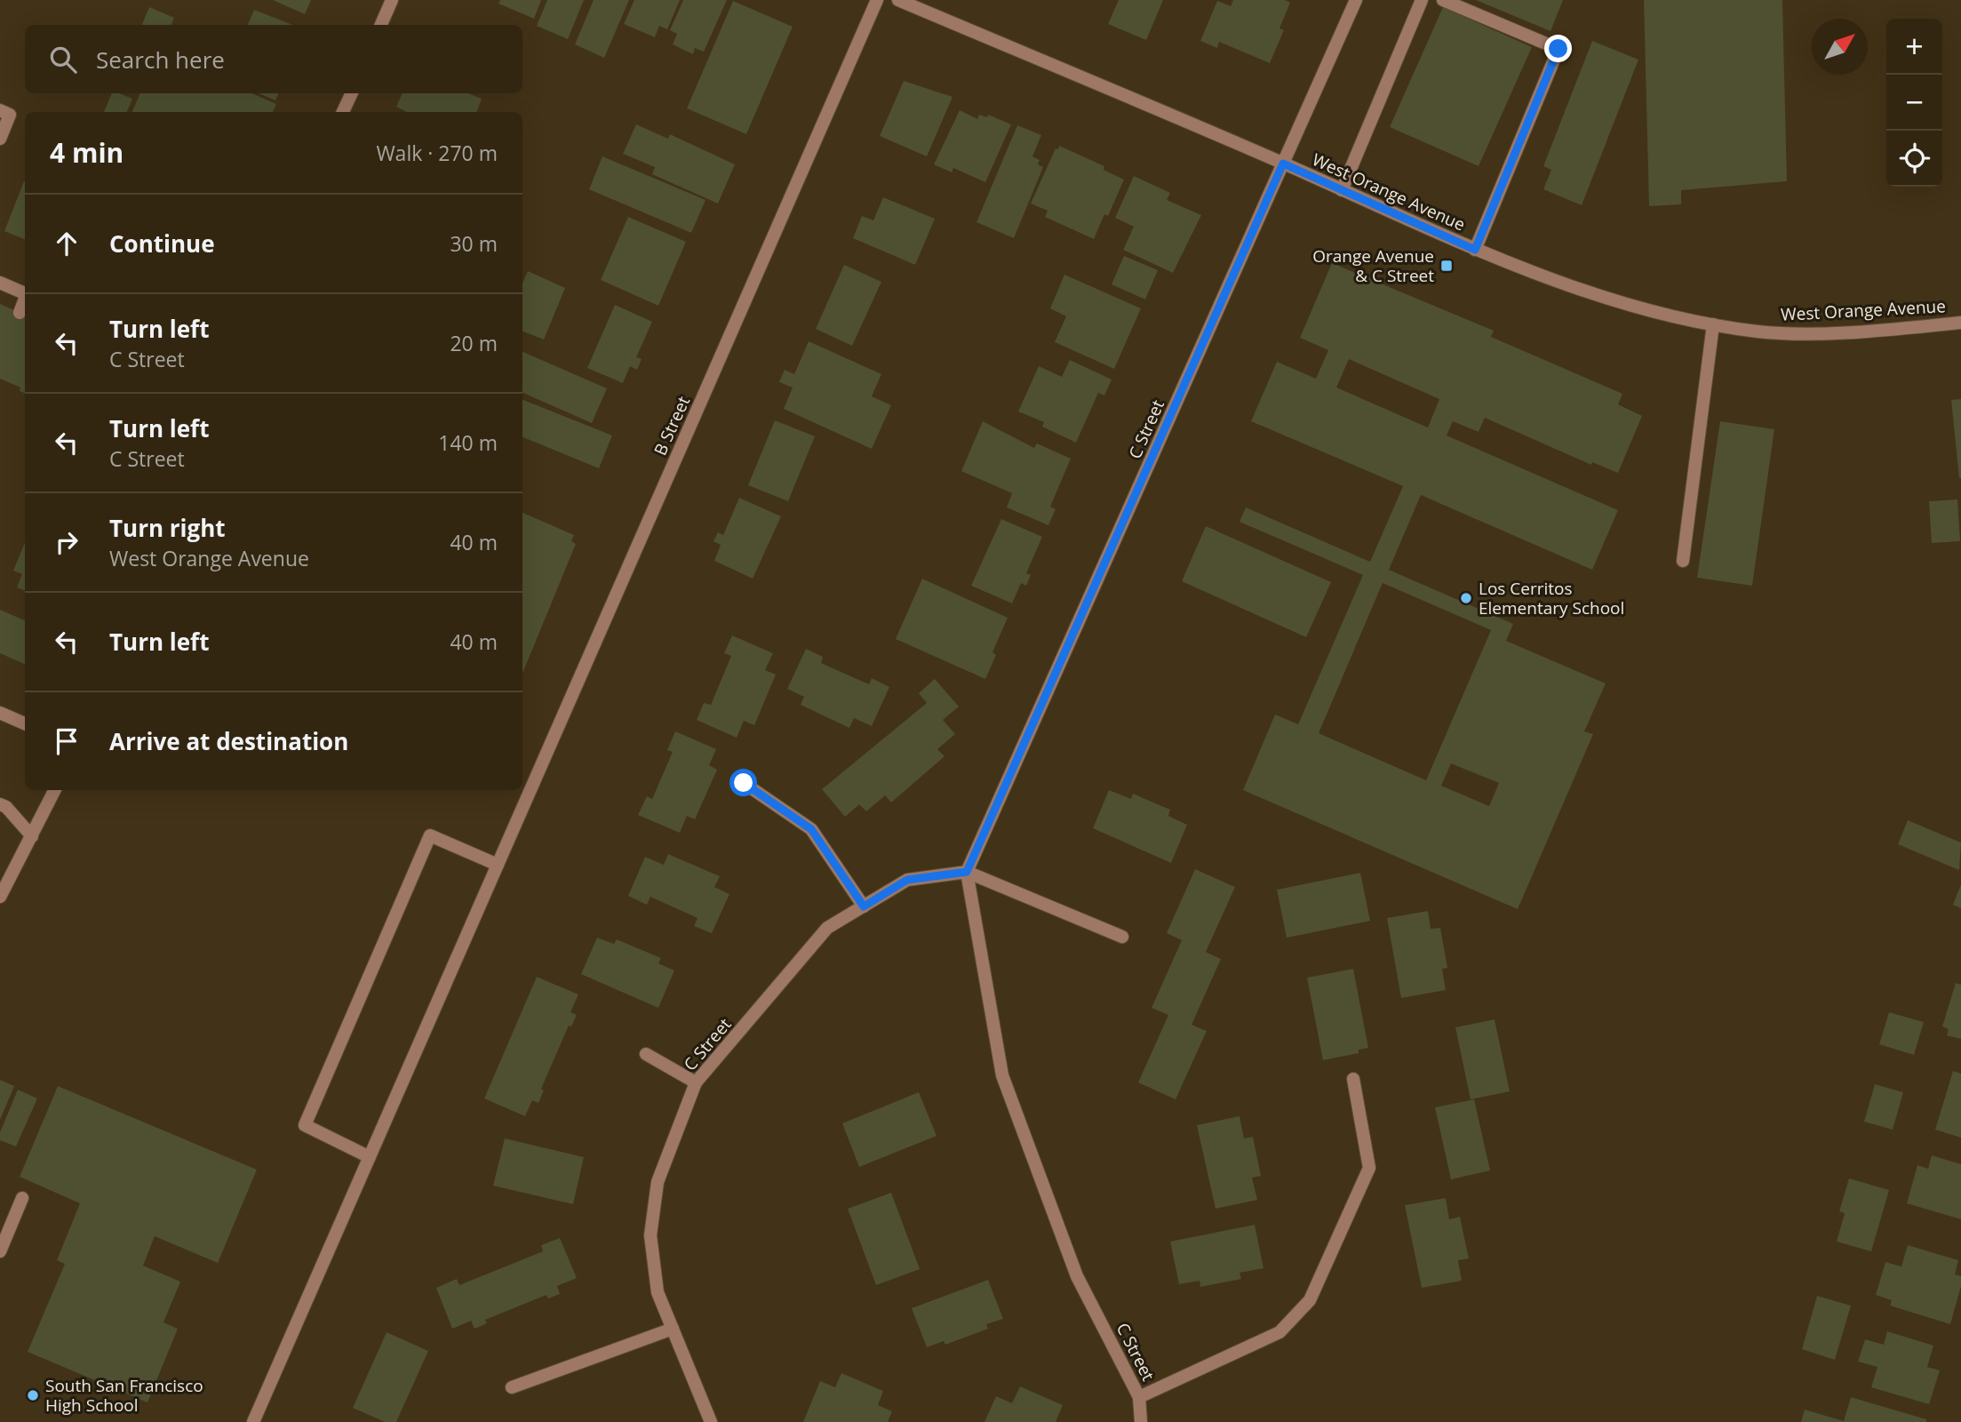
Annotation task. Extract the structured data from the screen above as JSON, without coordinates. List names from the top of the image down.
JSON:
{
  "streets": {
    "street": ["West Orange Avenue", "B Street", "C Street"]
  },
  "crossings": [
    ["West Orange Avenue", "C Street"]
  ],
  "places": {
    "transit": ["Orange Avenue & C Street"],
    "other": ["Los Cerritos Elementary School", "South San Francisco High School"]
  },
  "north": "top right",
  "page": {
    "map_buttons": ["+", "−"],
    "search": "Search here",
    "heading": ["4 min", "Walk · 270 m"],
    "list": [
      ["Continue", "30 m"],
      ["Turn left", "C Street", "20 m"],
      ["Turn left", "C Street", "140 m"],
      ["Turn right", "West Orange Avenue", "40 m"],
      ["Turn left", "40 m"],
      "Arrive at destination"
    ]
  }
}
